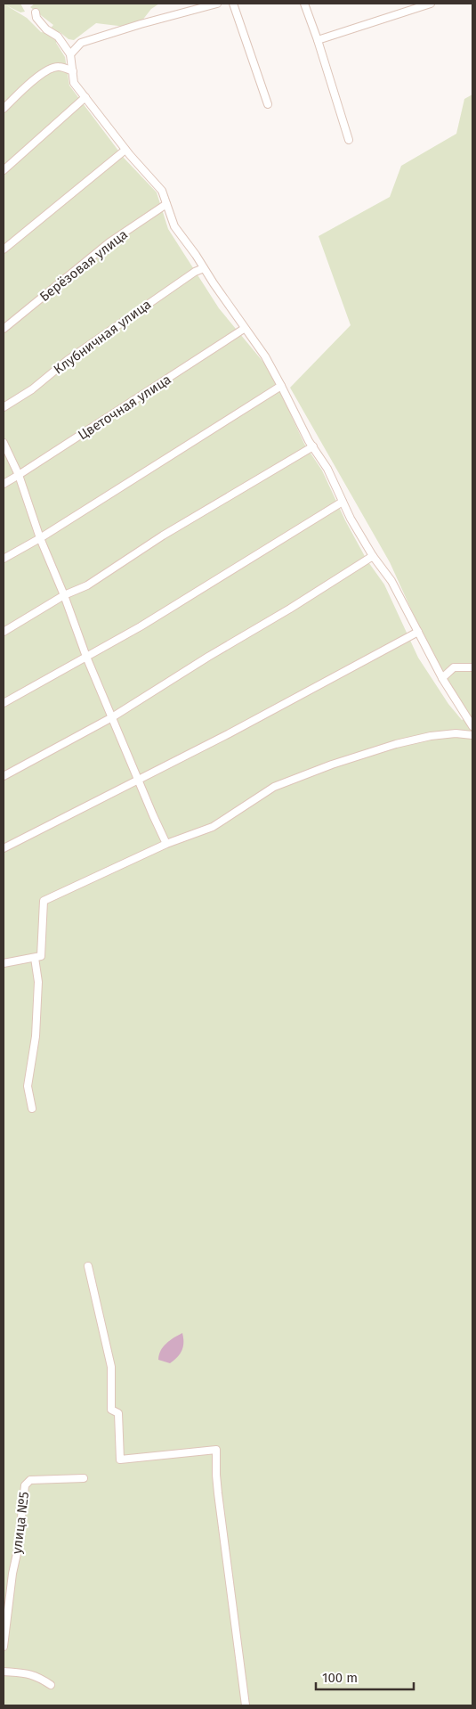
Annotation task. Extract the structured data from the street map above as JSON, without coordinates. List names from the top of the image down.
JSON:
{
  "streets": {
    "street": [
      "Берёзовая улица",
      "Клубничная улица",
      "Цветочная улица",
      "улица №5"
    ]
  },
  "scale_bar": "100 m"
}
